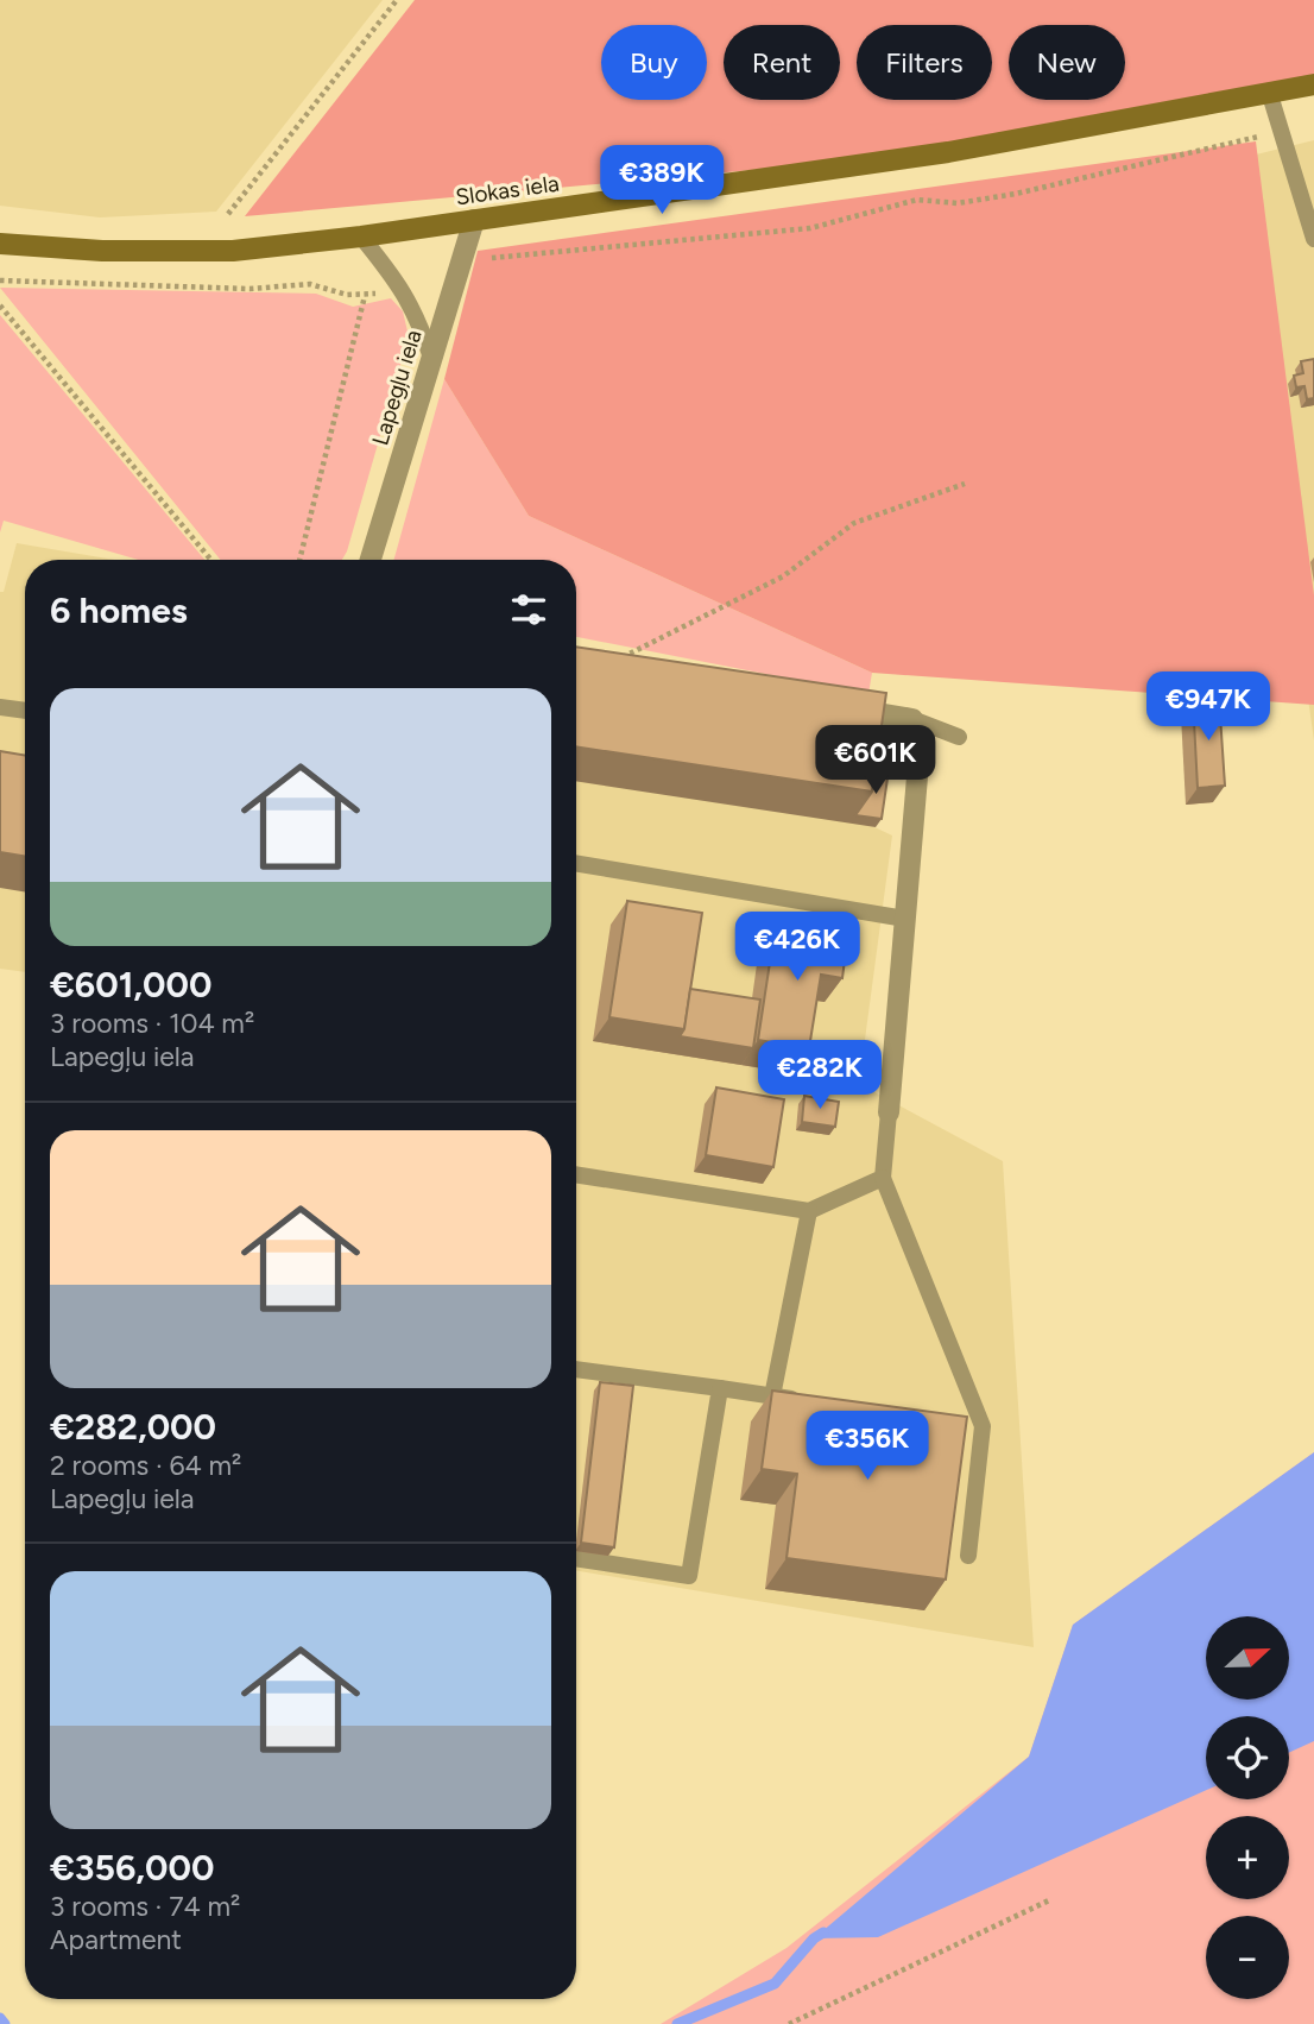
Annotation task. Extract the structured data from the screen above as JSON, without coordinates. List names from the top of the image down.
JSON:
{
  "streets": {
    "main road": ["Slokas iela"],
    "street": ["Lapegļu iela"]
  },
  "crossings": [
    ["Slokas iela", "Lapegļu iela"]
  ],
  "north": "right",
  "page": {
    "chip": [
      "Buy",
      "Rent",
      "Filters",
      "New"
    ],
    "price": [
      "€389K",
      "€947K",
      "€601K",
      "€426K",
      "€282K",
      "€356K"
    ],
    "heading": "6 homes",
    "list": [
      {
        "name": "€601,000",
        "note": "3 rooms · 104 m² · Lapegļu iela"
      },
      {
        "name": "€282,000",
        "note": "2 rooms · 64 m² · Lapegļu iela"
      },
      {
        "name": "€356,000",
        "note": "3 rooms · 74 m² · Apartment"
      }
    ],
    "map_buttons": ["+", "−"]
  }
}
